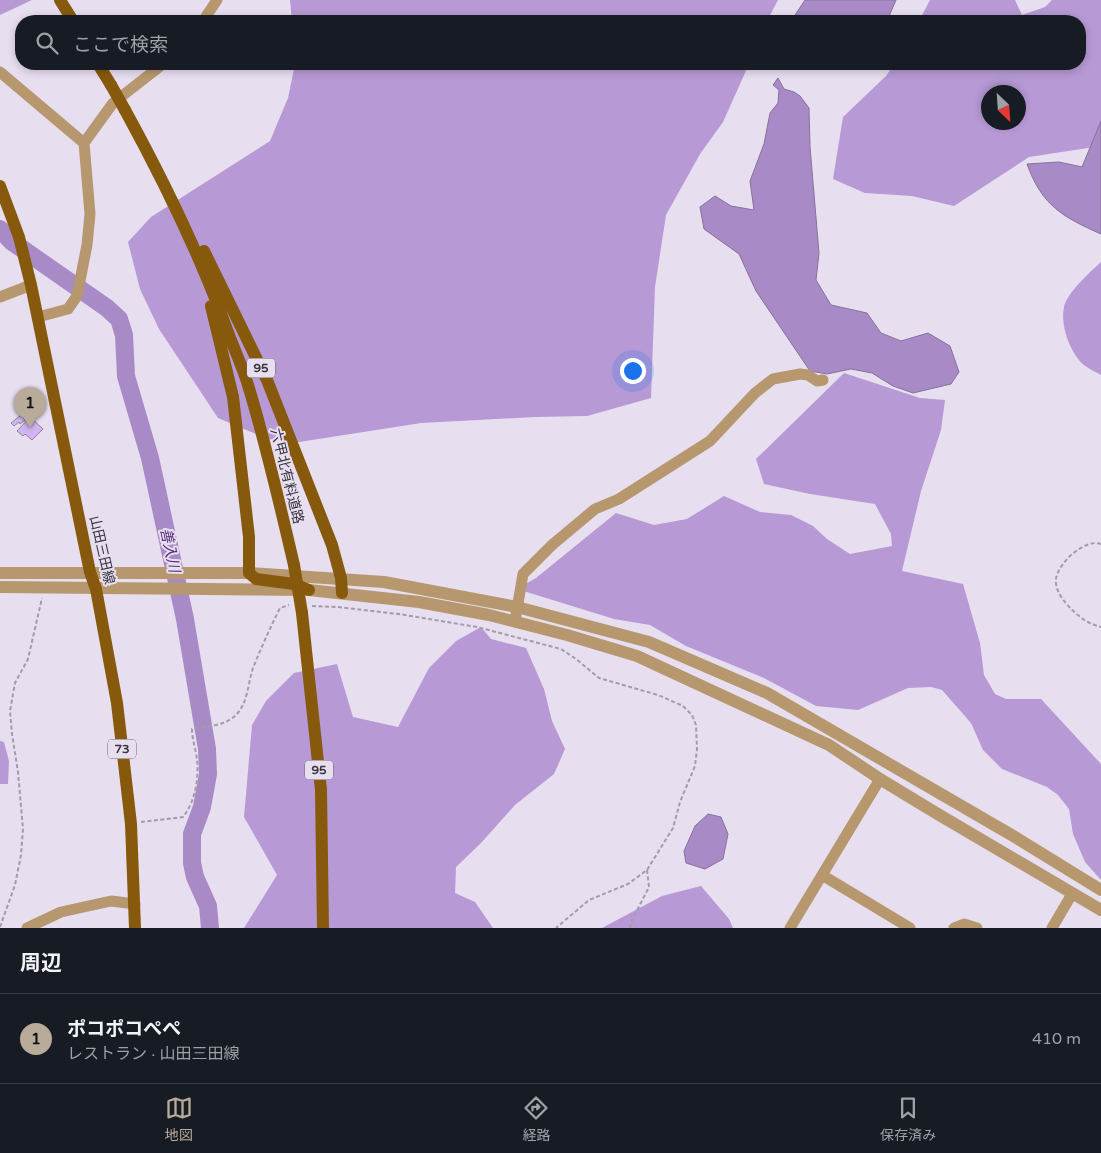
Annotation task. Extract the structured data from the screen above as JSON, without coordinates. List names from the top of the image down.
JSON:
{
  "streets": {
    "main road": [
      "95",
      "六甲北有料道路",
      "山田三田線",
      "73"
    ]
  },
  "crossings": [
    ["95", "六甲北有料道路"]
  ],
  "water": ["善入川"],
  "north": "bottom right",
  "page": {
    "search": "ここで検索",
    "pins": "1",
    "heading": "周辺",
    "list": [
      {
        "mark": "1",
        "name": "ポコポコぺぺ",
        "note": "レストラン · 山田三田線",
        "value": "410 m"
      }
    ],
    "nav": ["地図", "経路", "保存済み"]
  }
}
